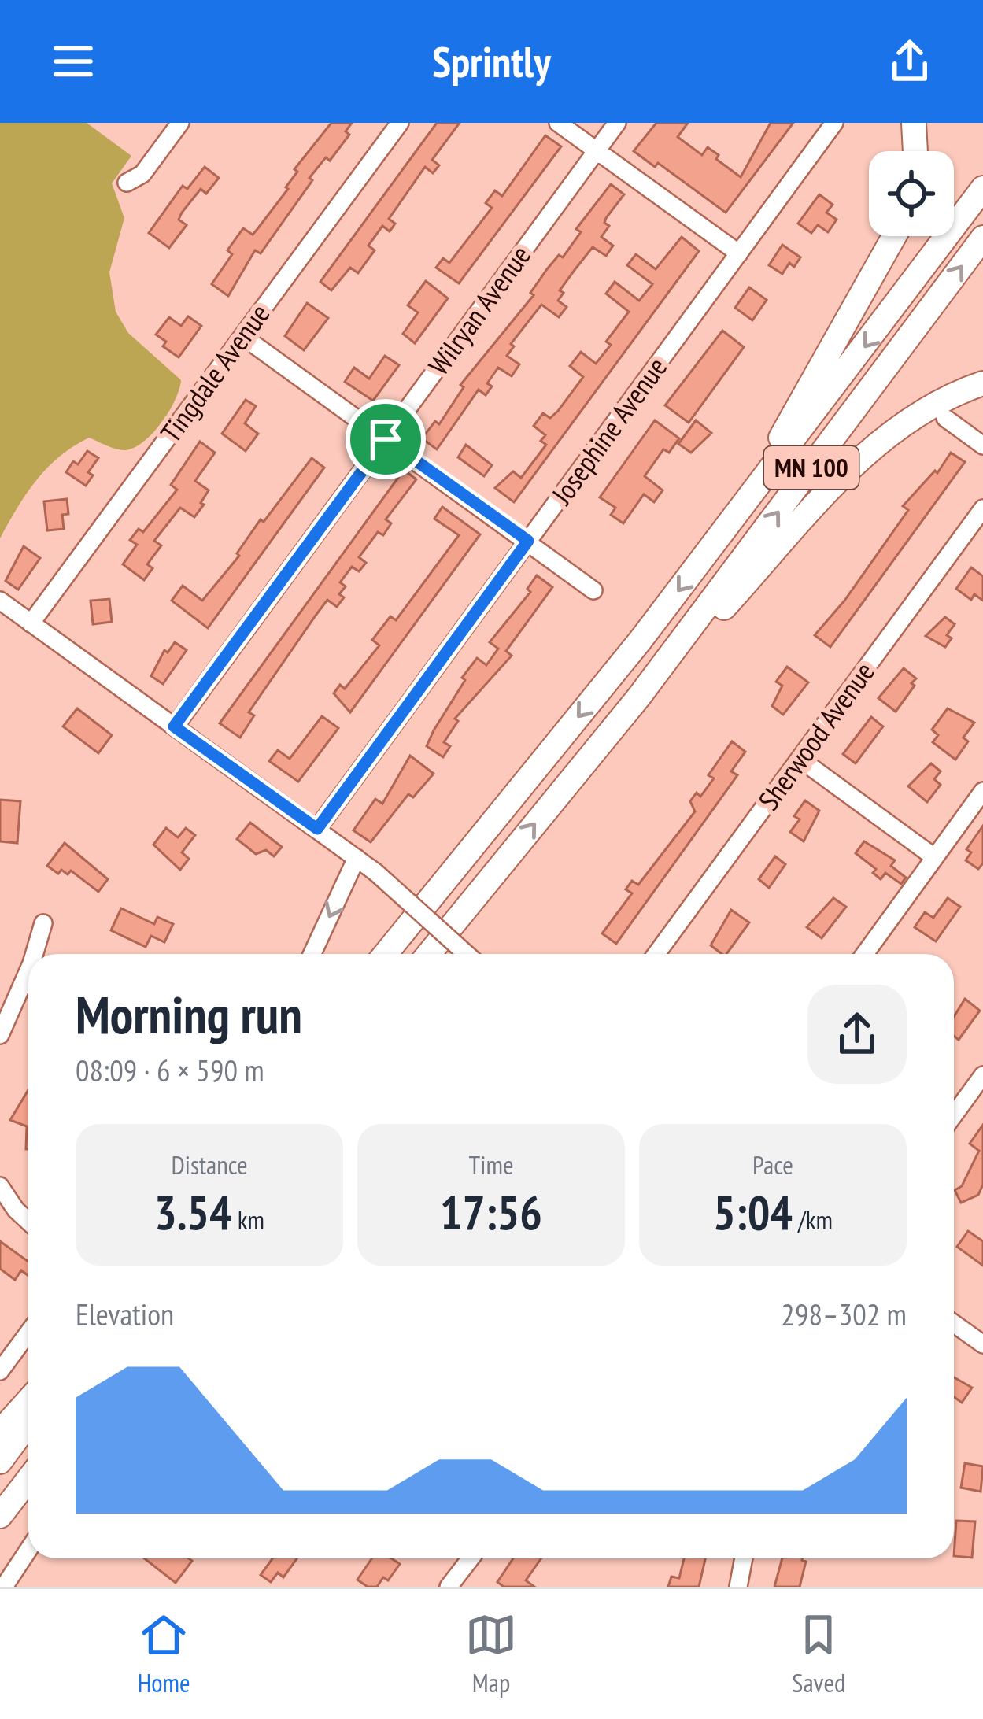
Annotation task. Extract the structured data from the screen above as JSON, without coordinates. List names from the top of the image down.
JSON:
{
  "streets": {
    "highway": ["MN 100"],
    "street": [
      "Wilryan Avenue",
      "Tingdale Avenue",
      "Josephine Avenue",
      "Sherwood Avenue"
    ]
  },
  "page": {
    "header": "Sprintly",
    "heading": ["Morning run", "08:09 · 6 × 590 m"],
    "stats": [
      ["Distance", "3.54 km"],
      ["Time", "17:56"],
      ["Pace", "5:04 /km"]
    ],
    "chart": ["Elevation", "298–302 m"],
    "tabs": ["Home", "Map", "Saved"]
  }
}
